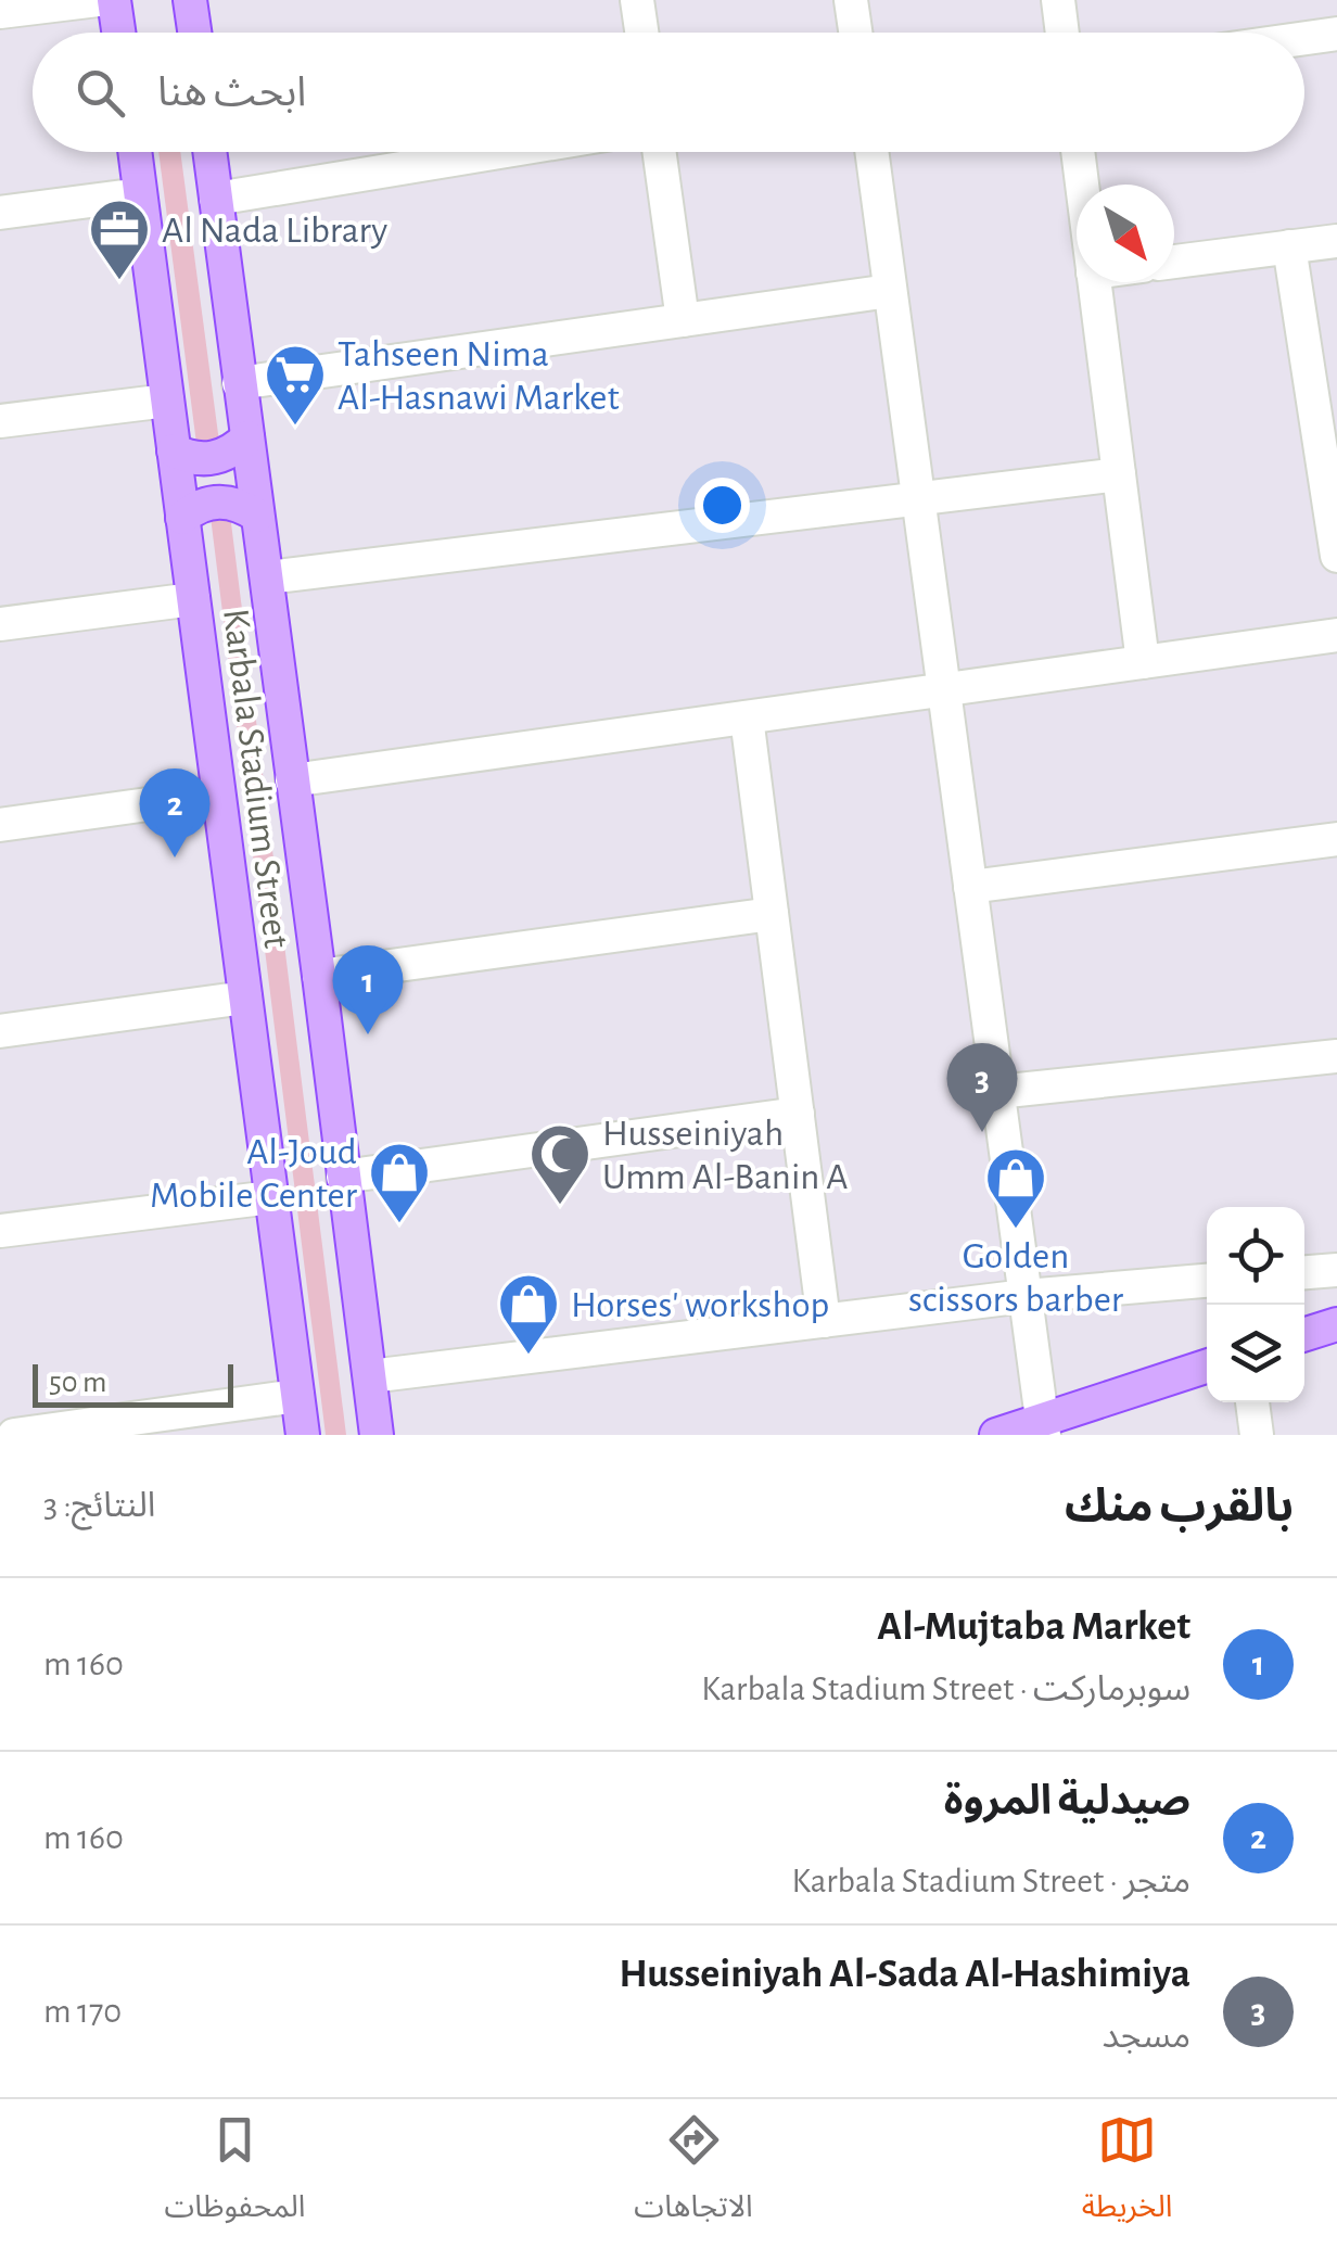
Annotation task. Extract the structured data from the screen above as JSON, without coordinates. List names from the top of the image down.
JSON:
{
  "streets": {
    "main road": ["Karbala Stadium Street"]
  },
  "places": {
    "office": ["Al Nada Library"],
    "supermarket": ["Tahseen Nima Al-Hasnawi Market"],
    "mosque": ["Husseiniyah Umm Al-Banin A"],
    "shop": ["Al-Joud Mobile Center", "Golden scissors barber", "Horses' workshop"]
  },
  "scale_bar": "50 m",
  "north": "bottom right",
  "page": {
    "search": "ابحث هنا",
    "pins": ["2", "1", "3"],
    "scale": "50 m",
    "heading": ["بالقرب منك", "النتائج: 3"],
    "list": [
      {
        "mark": "1",
        "name": "Al-Mujtaba Market",
        "note": "سوبرماركت · Karbala Stadium Street",
        "value": "160 m"
      },
      {
        "mark": "2",
        "name": "صيدلية المروة",
        "note": "متجر · Karbala Stadium Street",
        "value": "160 m"
      },
      {
        "mark": "3",
        "name": "Husseiniyah Al-Sada Al-Hashimiya",
        "note": "مسجد",
        "value": "170 m"
      }
    ],
    "nav": ["الخريطة", "الاتجاهات", "المحفوظات"]
  }
}
